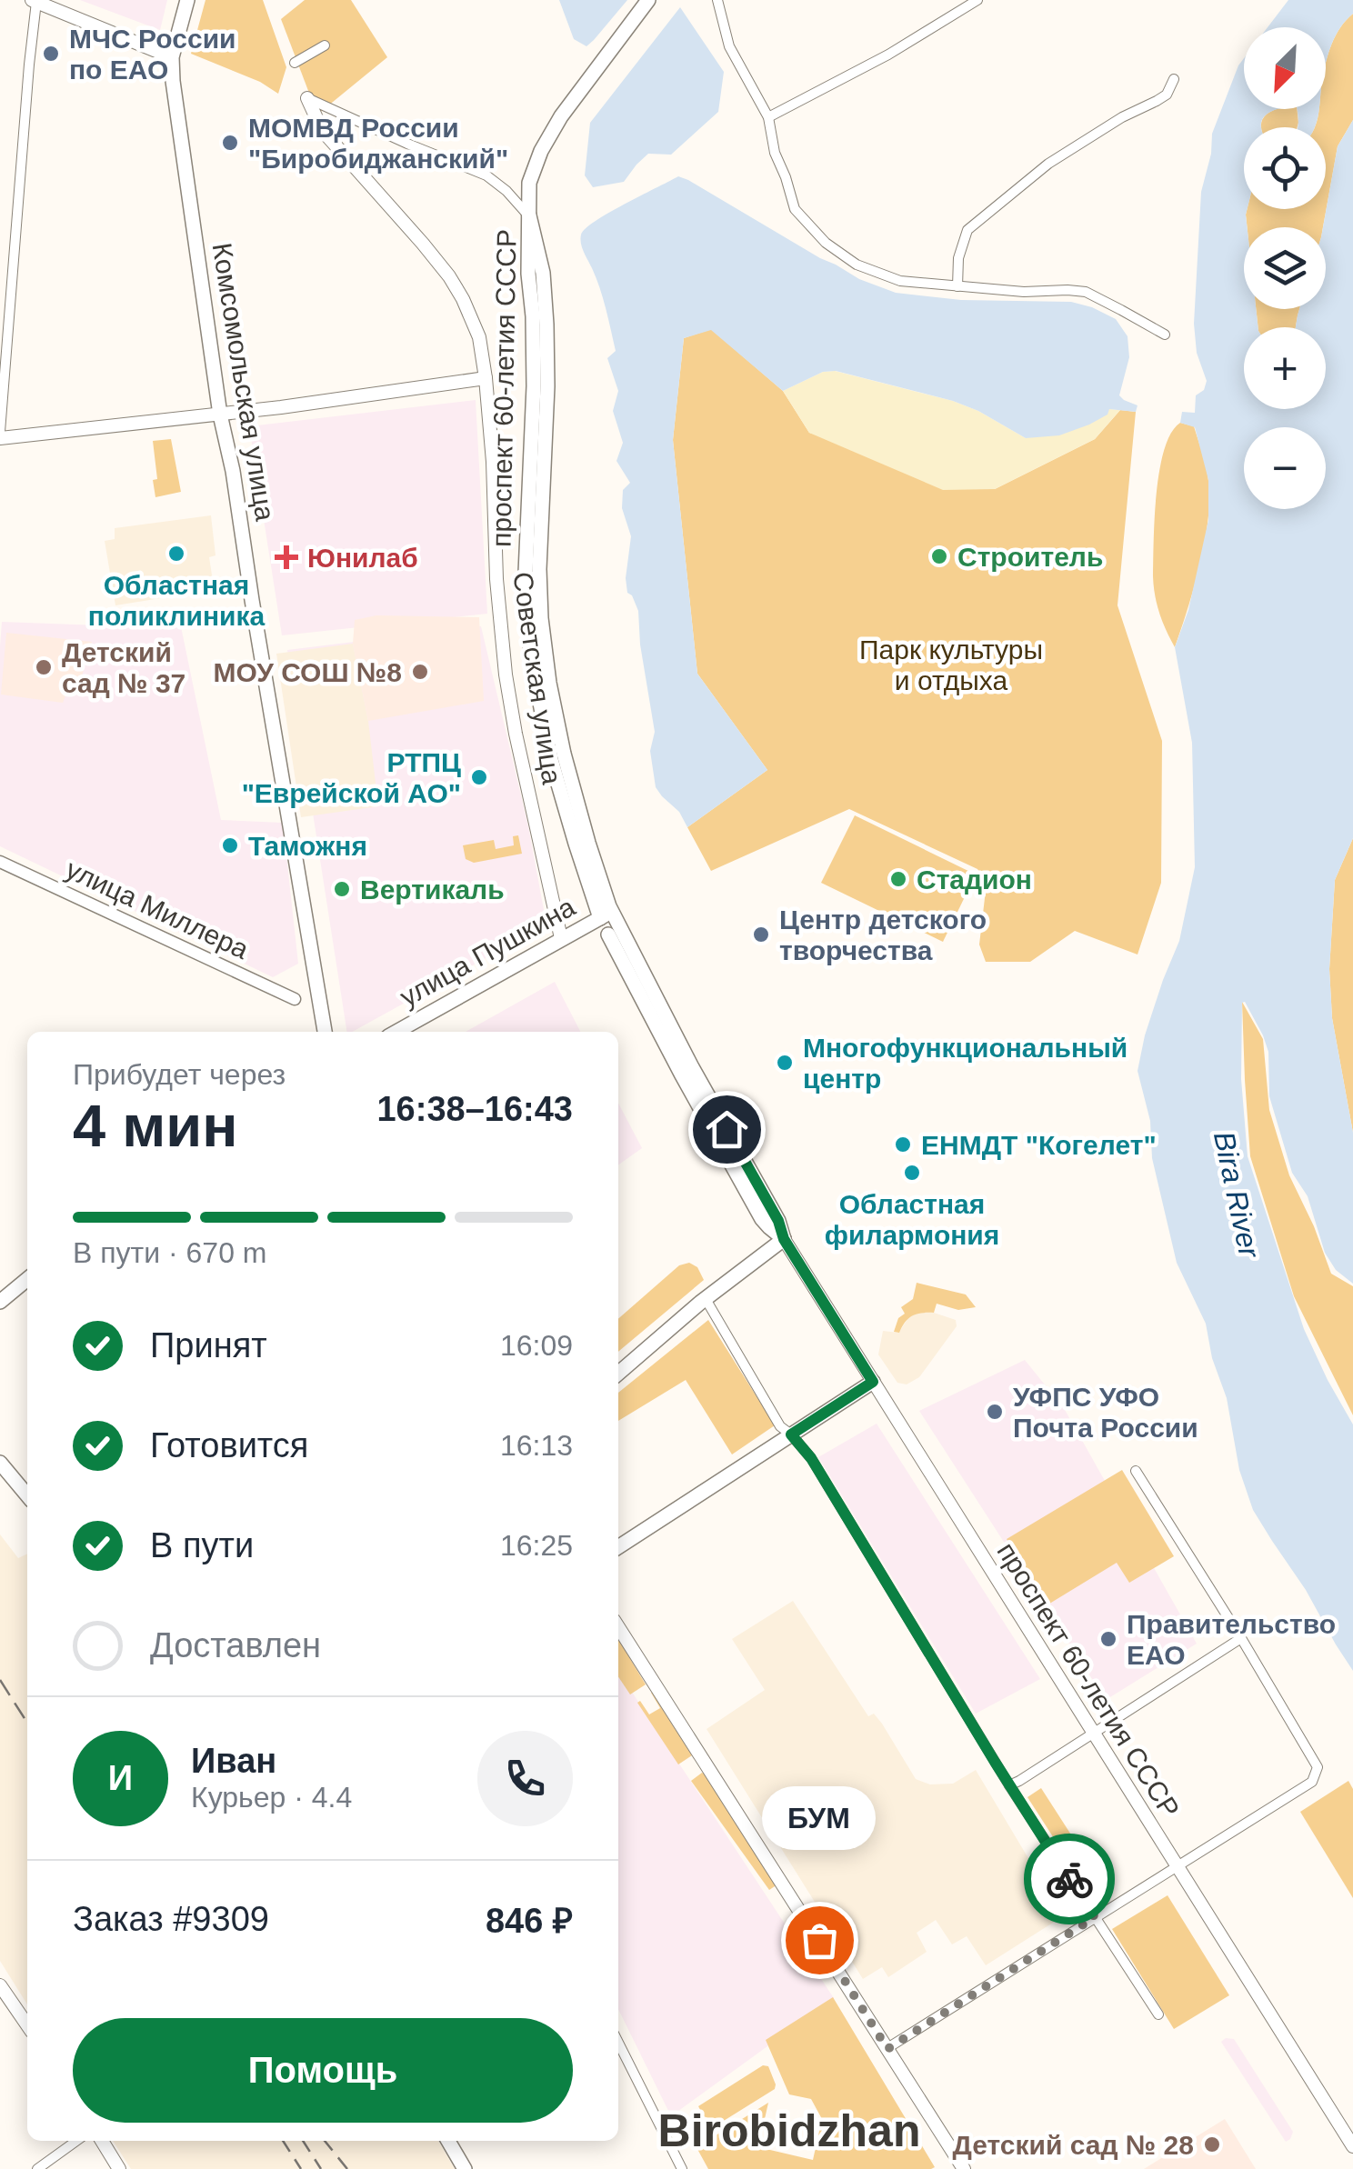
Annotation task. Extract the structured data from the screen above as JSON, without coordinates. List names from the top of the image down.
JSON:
{
  "streets": {
    "main road": [
      "Комсомольская улица",
      "проспект 60-летия СССР",
      "Советская улица",
      "улица Пушкина"
    ],
    "street": ["улица Миллера"]
  },
  "crossings": [
    ["проспект 60-летия СССР", "улица Пушкина"],
    ["Советская улица", "улица Пушкина"]
  ],
  "districts": ["Birobidzhan"],
  "water": ["Bira River"],
  "parks": ["Парк культуры и отдыха"],
  "places": {
    "other": [
      "МЧС России по ЕАО",
      "МОМВД России \"Биробиджанский\"",
      "Областная поликлиника",
      "Строитель",
      "Детский сад № 37",
      "МОУ СОШ №8",
      "РТПЦ \"Еврейской АО\"",
      "Таможня",
      "Стадион",
      "Вертикаль",
      "Центр детского творчества",
      "Многофункциональный центр",
      "ЕНМДТ \"Когелет\"",
      "Областная филармония",
      "УФПС УФО Почта России",
      "Правительство ЕАО",
      "БУМ",
      "Детский сад № 28"
    ],
    "health": ["Юнилаб"]
  },
  "north": "bottom left",
  "page": {
    "map_buttons": ["+", "−"],
    "heading": ["4 мин", "Прибудет через", "16:38–16:43"],
    "panel": [
      "Иван",
      "Курьер · 4.4",
      "Заказ #9309",
      "846 ₽"
    ],
    "bar": "В пути · 670 m",
    "list": [
      ["Принят", "16:09"],
      ["Готовится", "16:13"],
      ["В пути", "16:25"],
      "Доставлен"
    ],
    "round": "И",
    "bubble": "БУМ",
    "buttons": "Помощь"
  }
}
